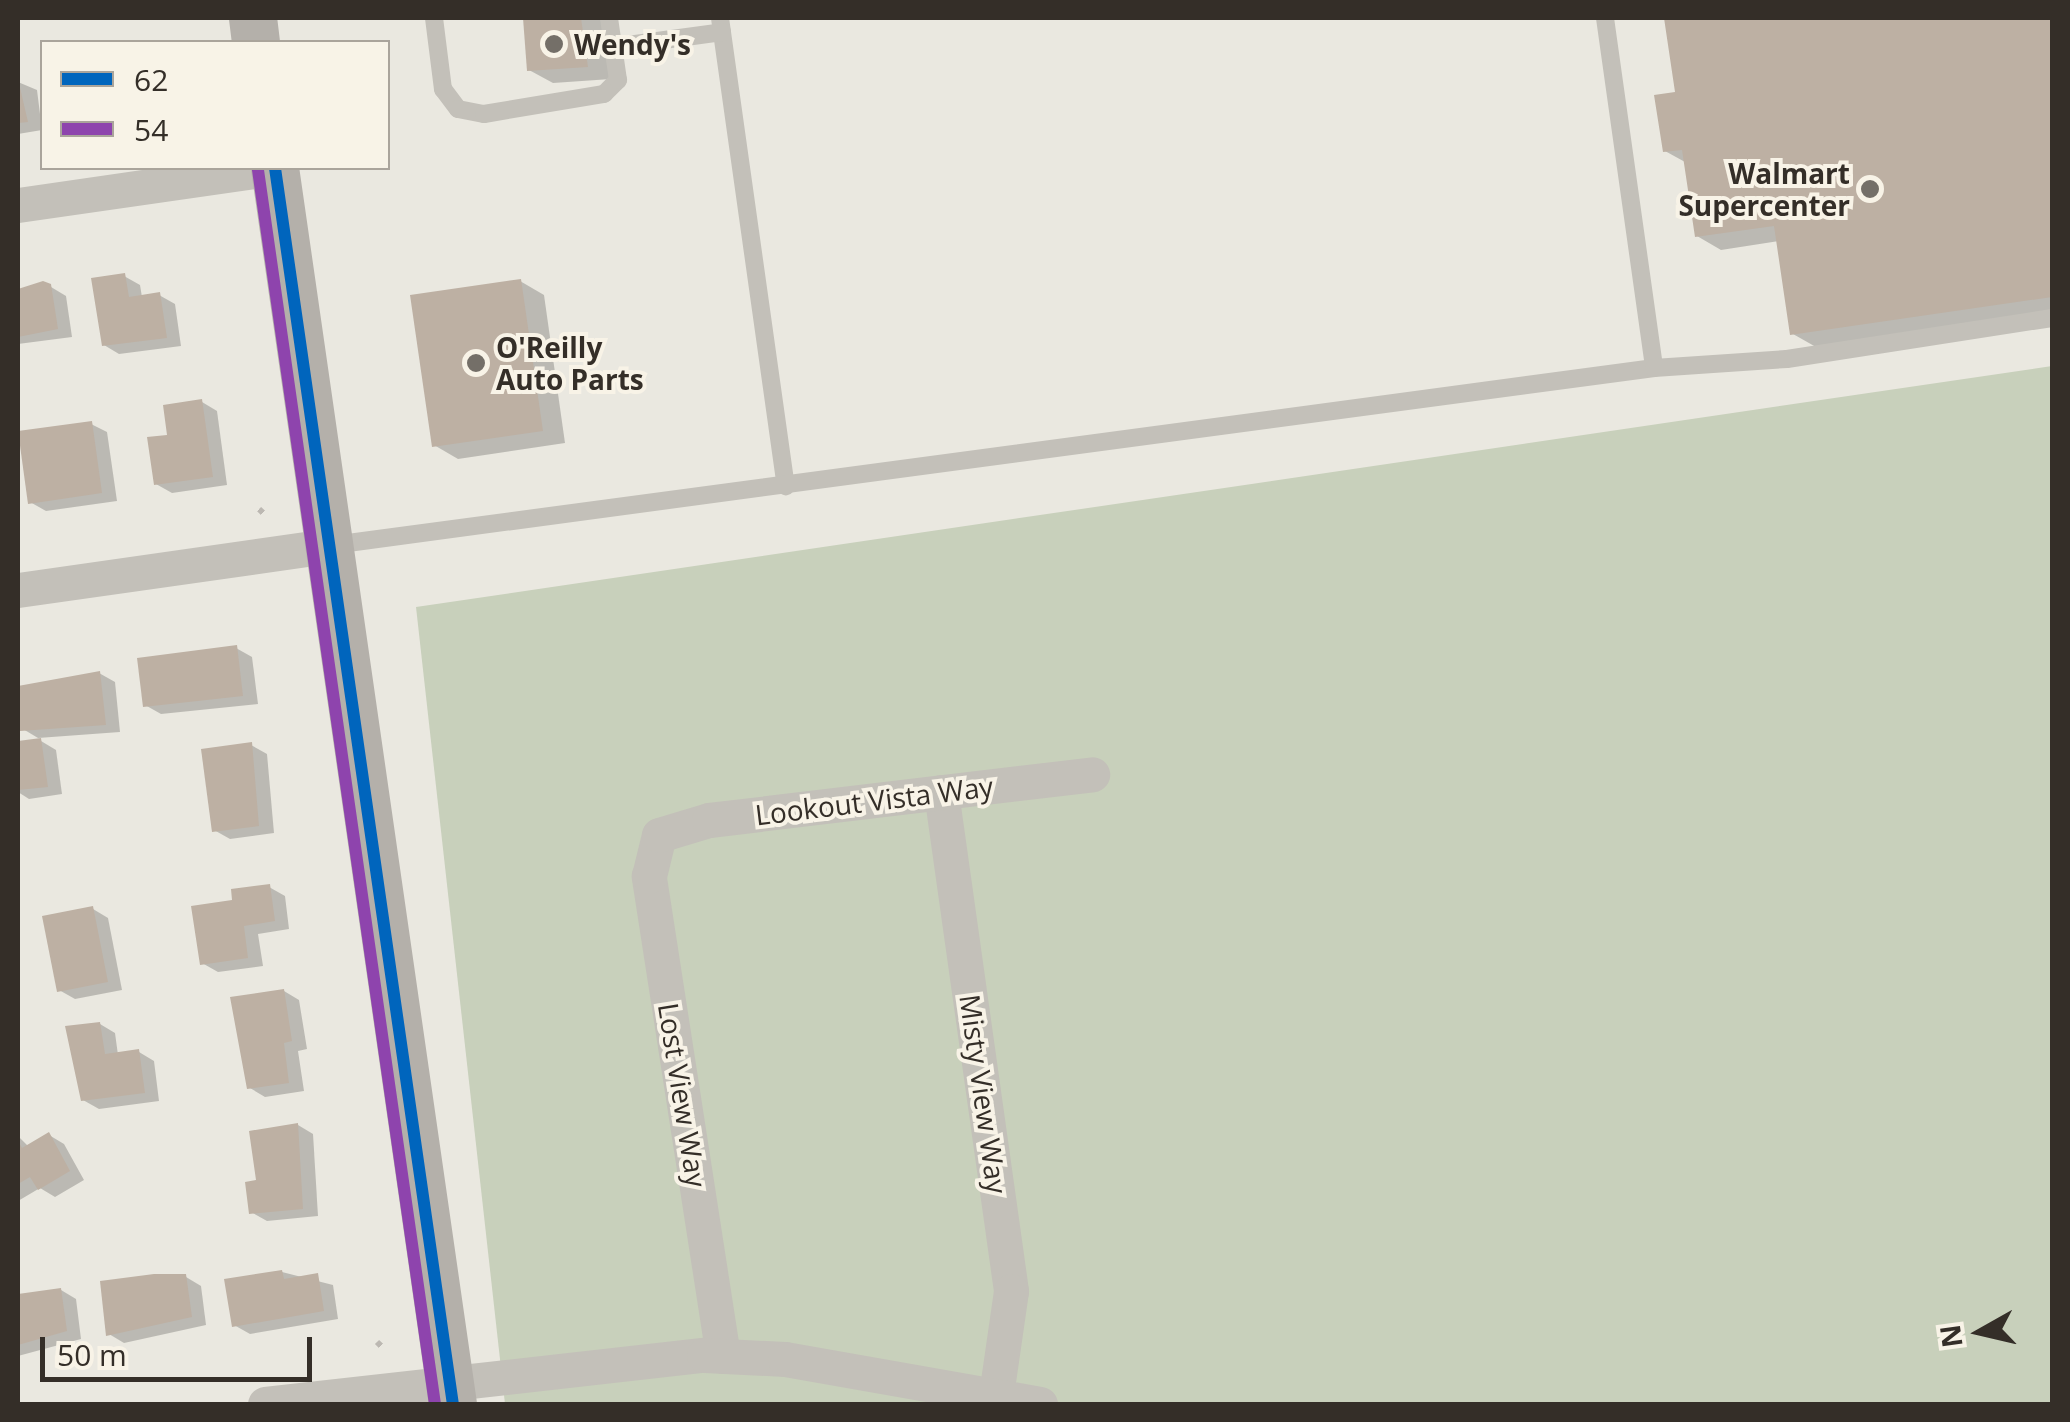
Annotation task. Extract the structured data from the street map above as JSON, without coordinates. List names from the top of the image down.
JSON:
{
  "streets": {
    "street": ["Lookout Vista Way", "Misty View Way", "Lost View Way"]
  },
  "crossings": [
    ["Lookout Vista Way", "Misty View Way"],
    ["Lookout Vista Way", "Lost View Way"]
  ],
  "places": ["Wendy's", "Walmart Supercenter", "O'Reilly Auto Parts"],
  "lines": ["transit line 62", "transit line 54"],
  "legend": ["62", "54"],
  "scale_bar": "50 m",
  "north": "left"
}
